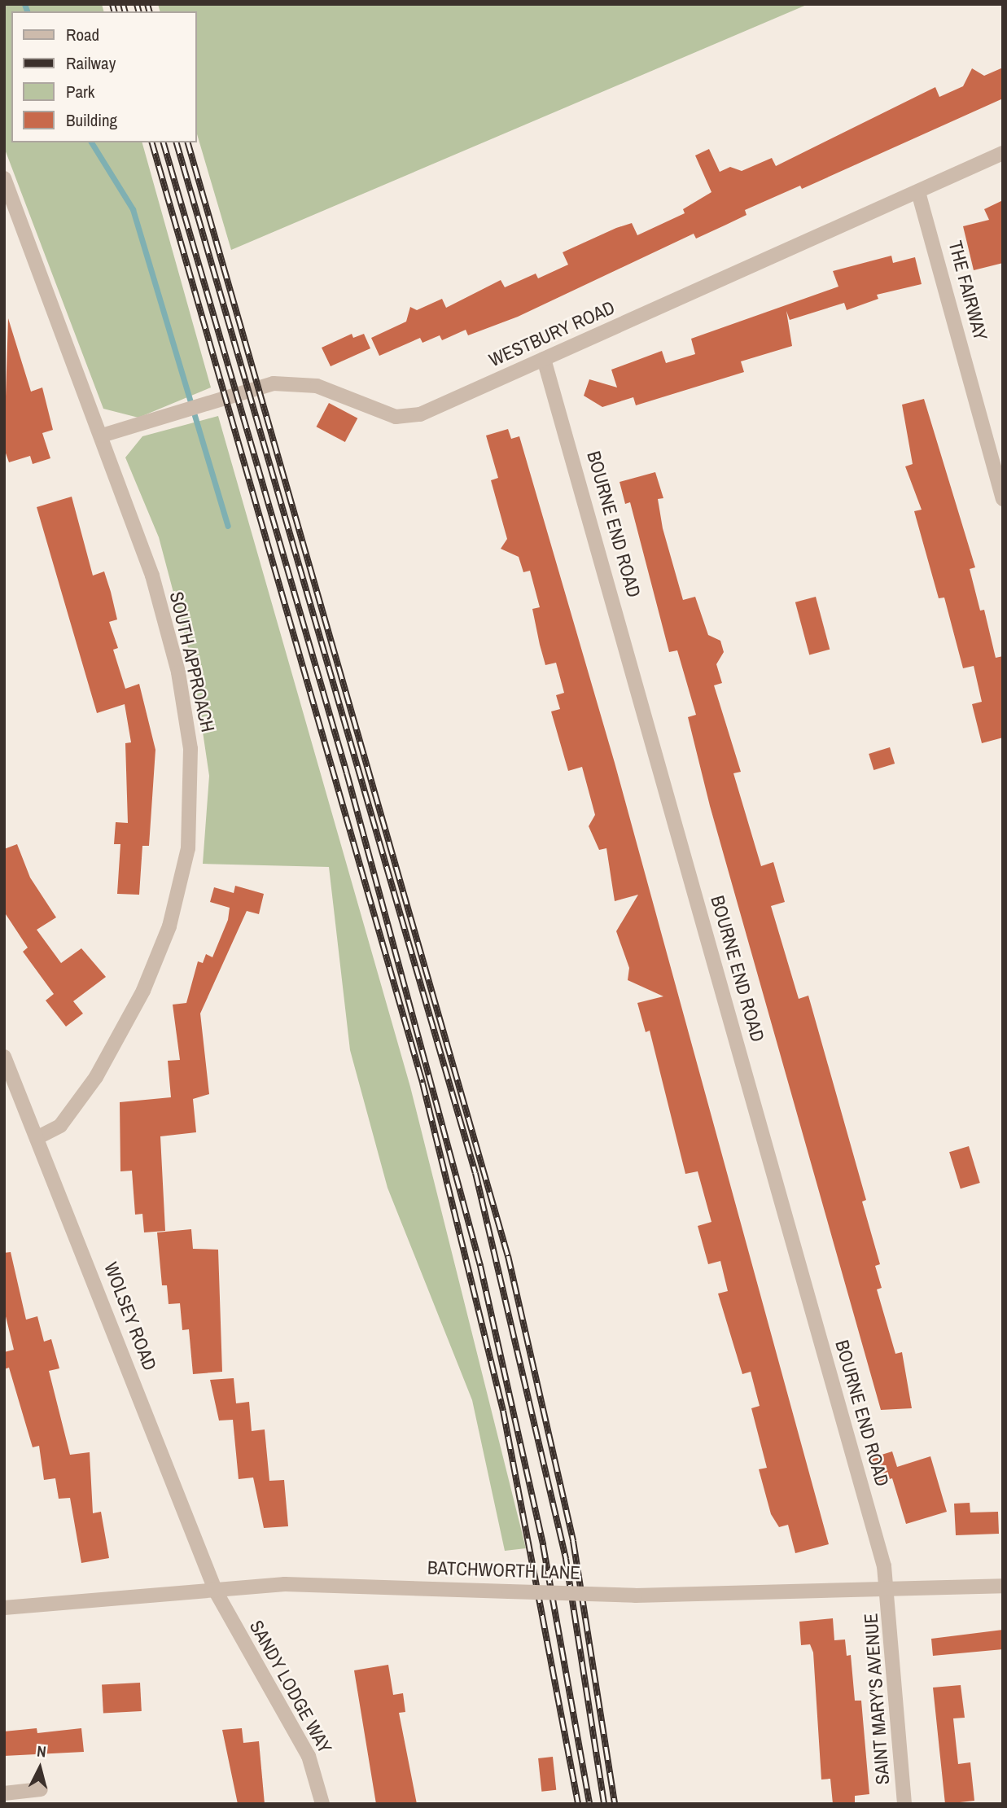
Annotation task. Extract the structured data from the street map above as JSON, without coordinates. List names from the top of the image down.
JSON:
{
  "streets": {
    "street": [
      "THE FAIRWAY",
      "WESTBURY ROAD",
      "BOURNE END ROAD",
      "SOUTH APPROACH",
      "WOLSEY ROAD",
      "BATCHWORTH LANE",
      "SANDY LODGE WAY",
      "SAINT MARY'S AVENUE"
    ]
  },
  "crossings": [
    ["THE FAIRWAY", "WESTBURY ROAD"],
    ["WESTBURY ROAD", "BOURNE END ROAD"],
    ["WESTBURY ROAD", "SOUTH APPROACH"],
    ["BOURNE END ROAD", "BATCHWORTH LANE"],
    ["BOURNE END ROAD", "SAINT MARY'S AVENUE"],
    ["SOUTH APPROACH", "WOLSEY ROAD"],
    ["WOLSEY ROAD", "BATCHWORTH LANE"],
    ["WOLSEY ROAD", "SANDY LODGE WAY"],
    ["BATCHWORTH LANE", "SANDY LODGE WAY"],
    ["BATCHWORTH LANE", "SAINT MARY'S AVENUE"]
  ],
  "legend": [
    "Road",
    "Railway",
    "Park",
    "Building"
  ],
  "north": "top"
}
